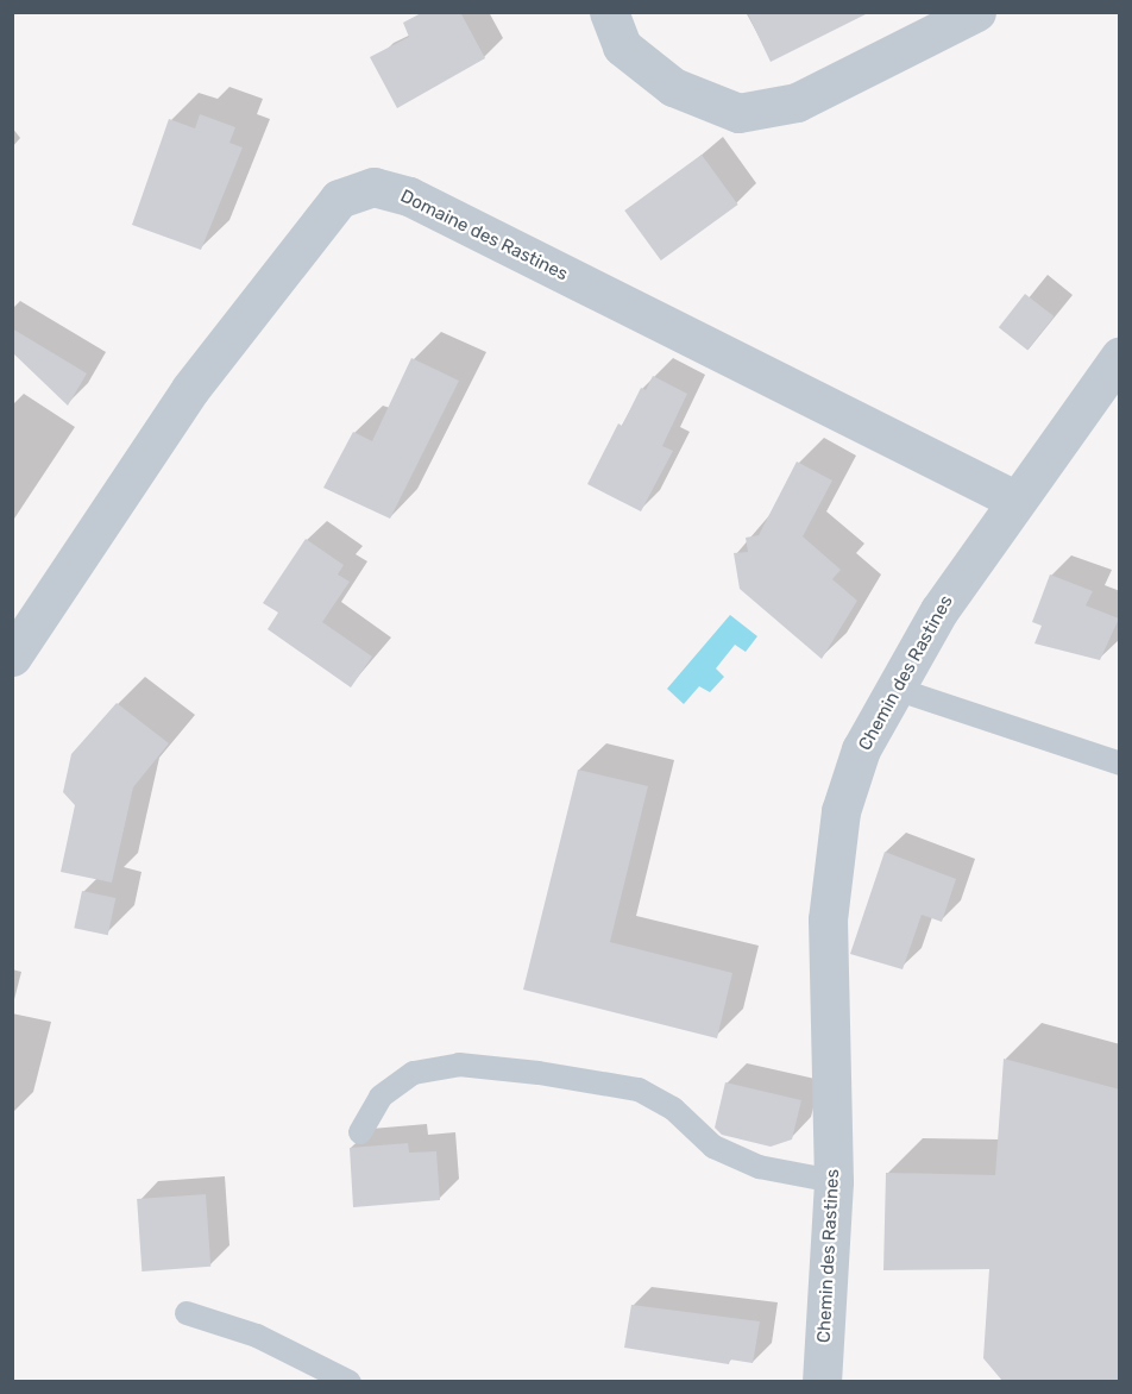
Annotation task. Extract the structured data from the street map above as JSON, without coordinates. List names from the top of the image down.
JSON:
{
  "streets": {
    "street": ["Domaine des Rastines", "Chemin des Rastines"]
  },
  "crossings": [
    ["Domaine des Rastines", "Chemin des Rastines"]
  ]
}
